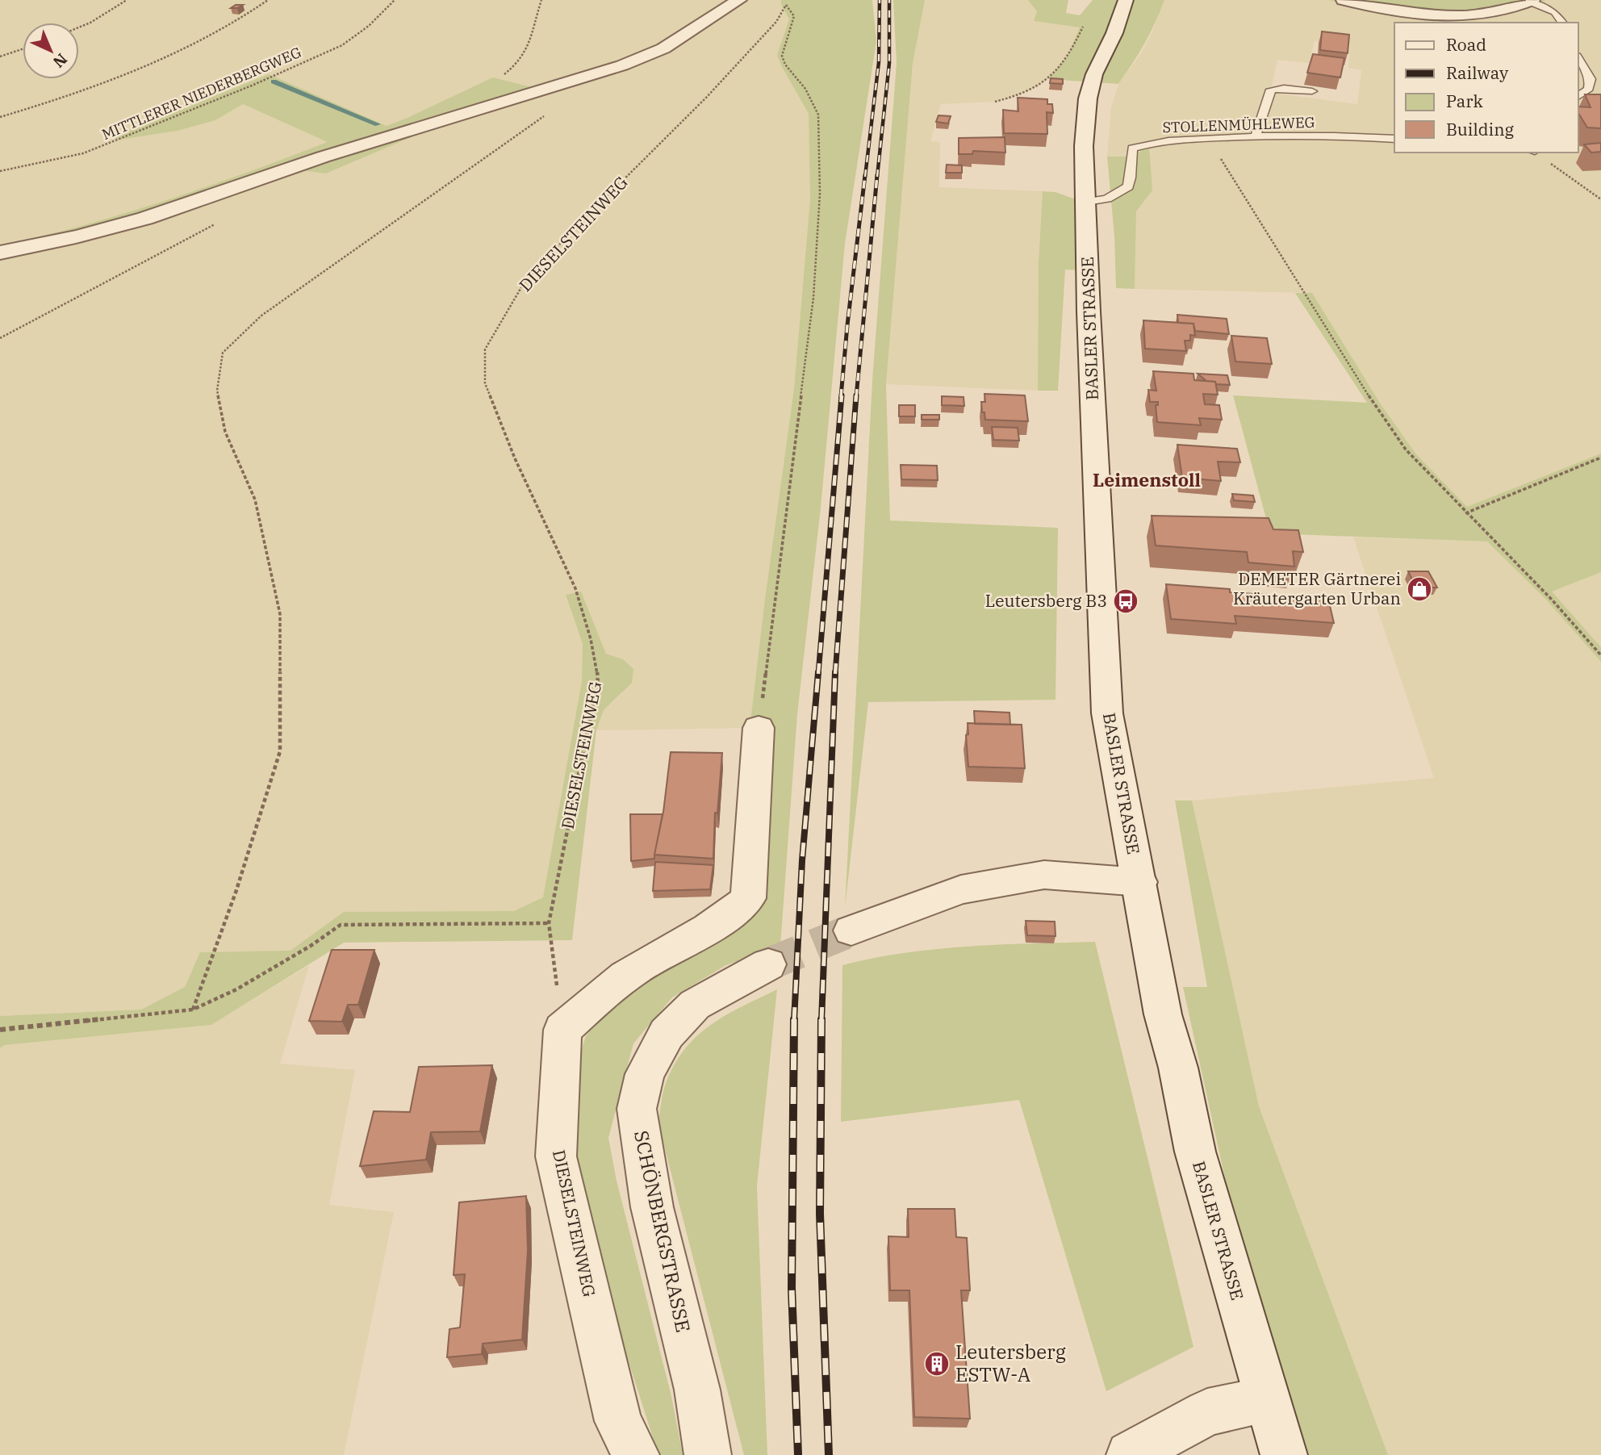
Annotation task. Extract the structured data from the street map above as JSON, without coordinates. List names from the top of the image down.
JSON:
{
  "streets": {
    "street": ["DIESELSTEINWEG", "BASLER STRASSE", "SCHÖNBERGSTRASSE"],
    "lane": ["STOLLENMÜHLEWEG"],
    "path": ["MITTLERER NIEDERBERGWEG"]
  },
  "crossings": [
    ["STOLLENMÜHLEWEG", "BASLER STRASSE"]
  ],
  "districts": ["Leimenstoll"],
  "places": {
    "shop": ["DEMETER Gärtnerei Kräutergarten Urban"],
    "bus stop": ["Leutersberg B3"],
    "building": ["Leutersberg ESTW-A"]
  },
  "legend": [
    "Road",
    "Railway",
    "Park",
    "Building"
  ],
  "north": "bottom right"
}
